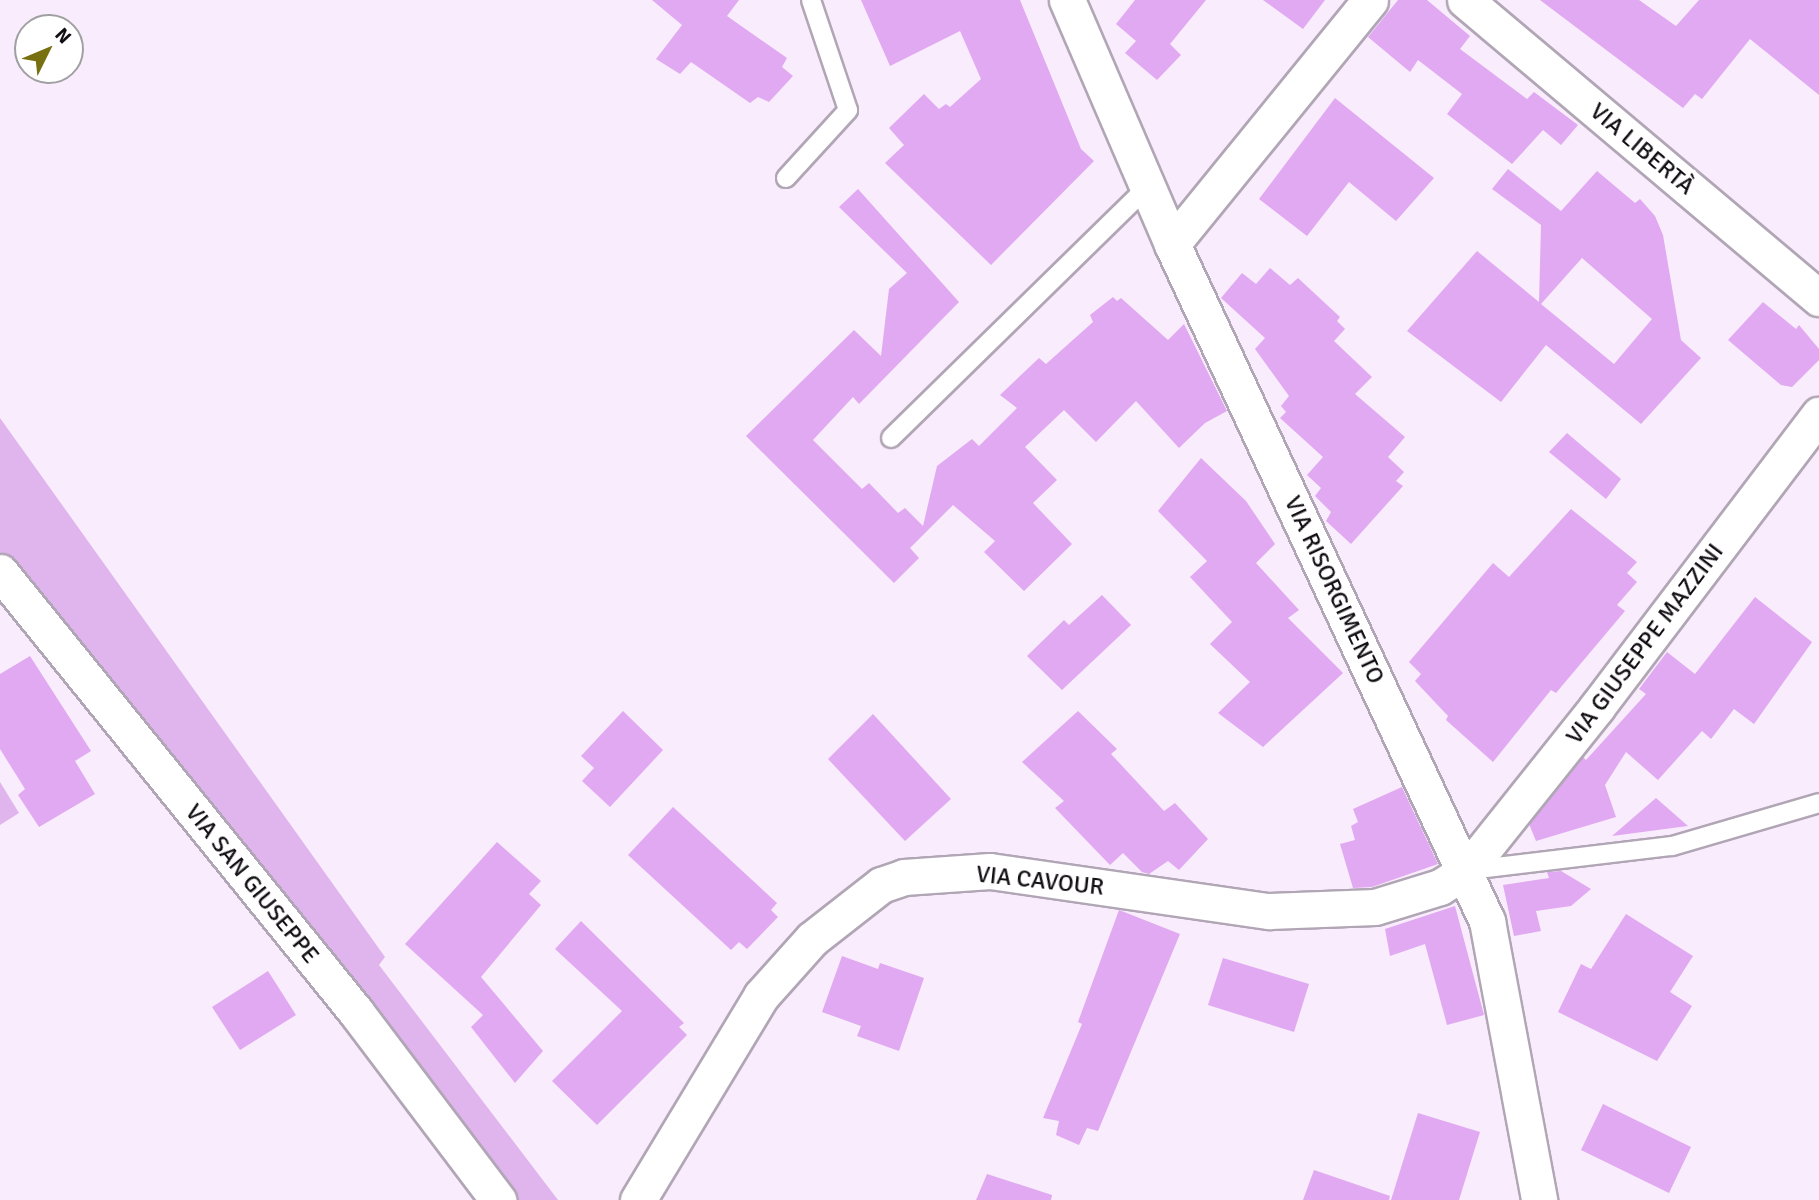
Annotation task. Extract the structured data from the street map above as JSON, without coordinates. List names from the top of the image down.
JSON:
{
  "streets": {
    "street": [
      "VIA LIBERTÀ",
      "VIA RISORGIMENTO",
      "VIA GIUSEPPE MAZZINI",
      "VIA CAVOUR",
      "VIA SAN GIUSEPPE"
    ]
  },
  "crossings": [
    ["VIA RISORGIMENTO", "VIA GIUSEPPE MAZZINI"],
    ["VIA RISORGIMENTO", "VIA CAVOUR"],
    ["VIA GIUSEPPE MAZZINI", "VIA CAVOUR"]
  ],
  "north": "top right"
}
